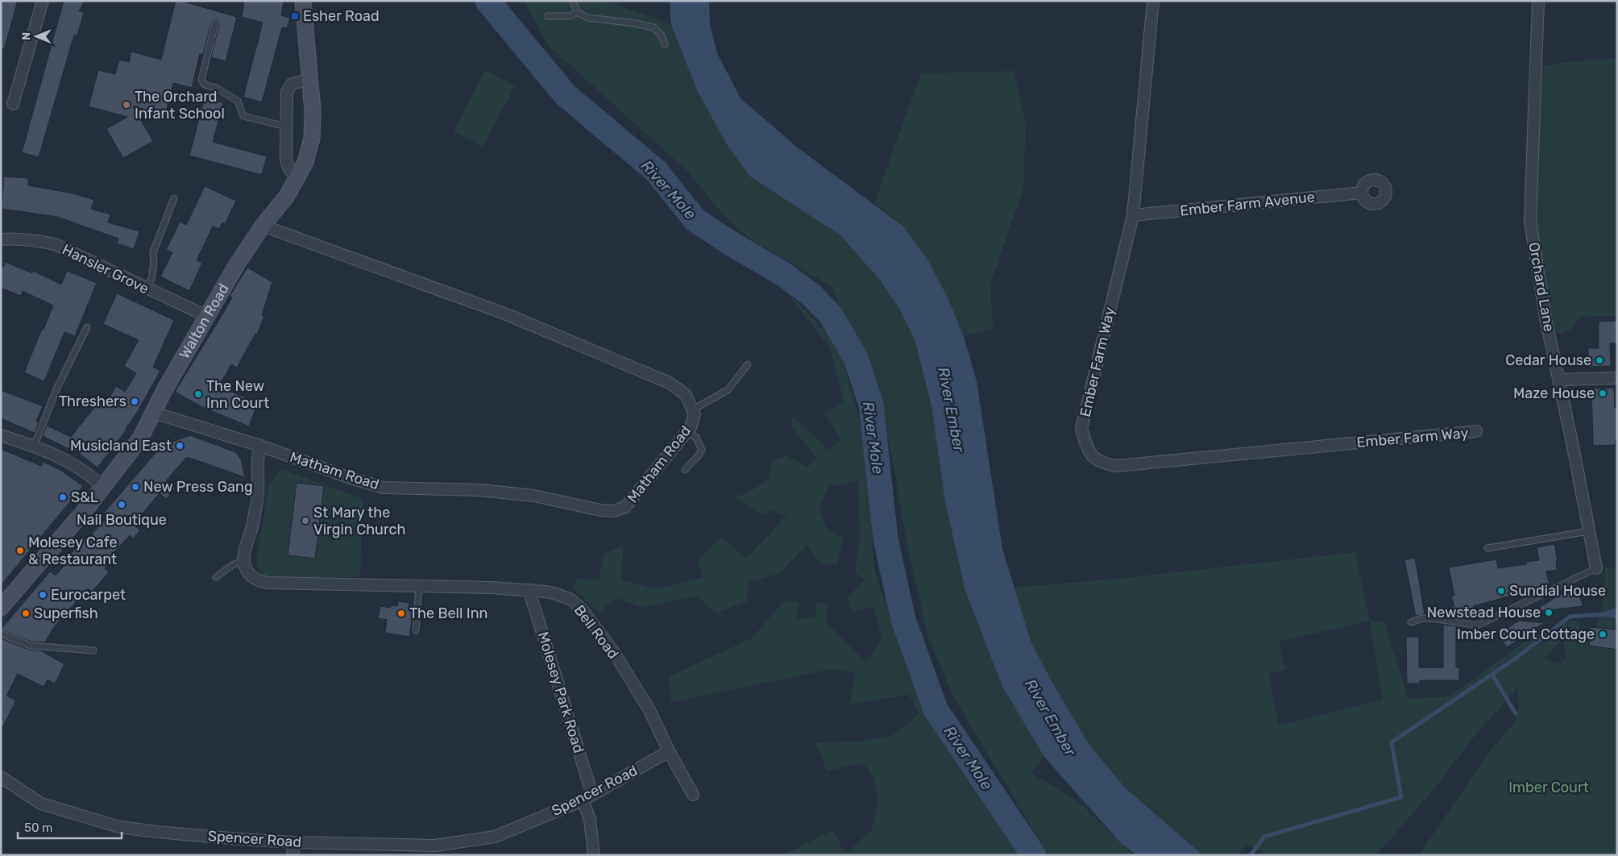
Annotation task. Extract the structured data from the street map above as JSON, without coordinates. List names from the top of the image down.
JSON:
{
  "streets": {
    "main road": ["Walton Road"],
    "street": [
      "Ember Farm Avenue",
      "Hansler Grove",
      "Orchard Lane",
      "Ember Farm Way",
      "Matham Road",
      "Bell Road",
      "Molesey Park Road",
      "Spencer Road"
    ]
  },
  "crossings": [
    ["Ember Farm Avenue", "Ember Farm Way"],
    ["Hansler Grove", "Walton Road"],
    ["Walton Road", "Matham Road"],
    ["Bell Road", "Molesey Park Road"],
    ["Bell Road", "Spencer Road"],
    ["Molesey Park Road", "Spencer Road"]
  ],
  "water": ["River Mole", "River Ember"],
  "parks": ["Imber Court"],
  "places": {
    "transit": ["Esher Road"],
    "other": [
      "The Orchard Infant School",
      "Cedar House",
      "Maze House",
      "The New Inn Court",
      "Threshers",
      "Musicland East",
      "New Press Gang",
      "S&L",
      "Nail Boutique",
      "St Mary the Virgin Church",
      "Molesey Cafe & Restaurant",
      "Sundial House",
      "Eurocarpet",
      "Newstead House",
      "Superfish",
      "The Bell Inn",
      "Imber Court Cottage"
    ]
  },
  "scale_bar": "50 m",
  "north": "left"
}
